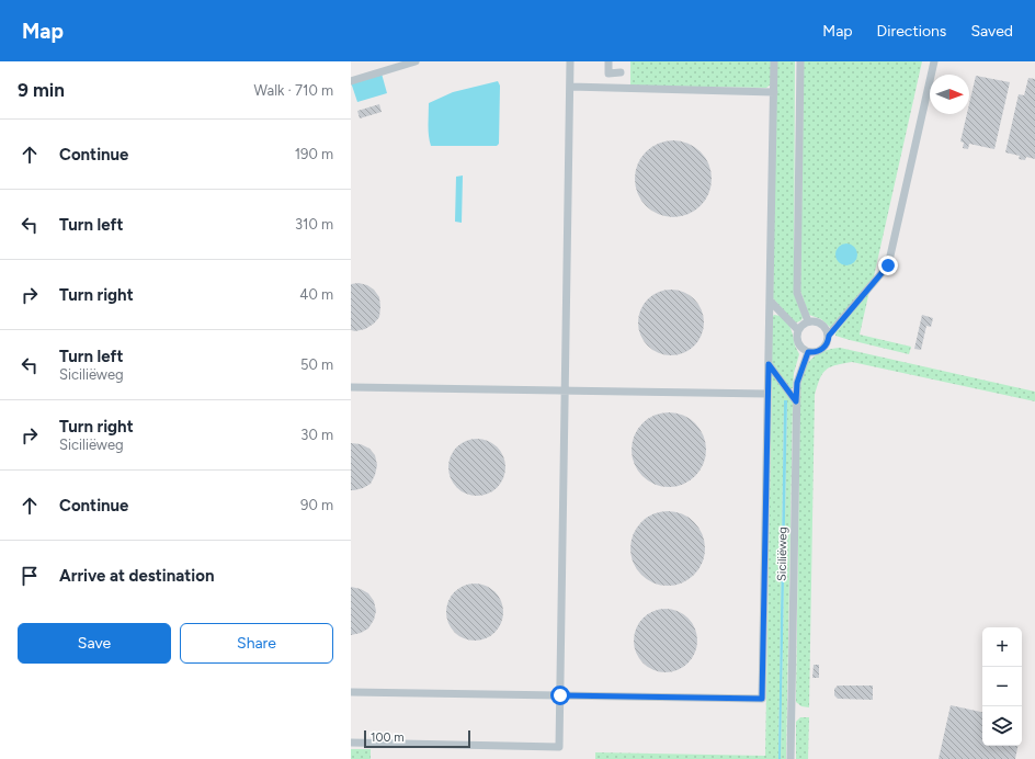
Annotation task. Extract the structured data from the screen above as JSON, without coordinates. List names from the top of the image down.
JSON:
{
  "streets": {
    "street": ["Siciliëweg"]
  },
  "scale_bar": "100 m",
  "north": "right",
  "page": {
    "header": "Map",
    "nav": ["Map", "Directions", "Saved"],
    "heading": ["9 min", "Walk · 710 m"],
    "list": [
      ["Continue", "190 m"],
      ["Turn left", "310 m"],
      ["Turn right", "40 m"],
      ["Turn left", "Siciliëweg", "50 m"],
      ["Turn right", "Siciliëweg", "30 m"],
      ["Continue", "90 m"],
      "Arrive at destination"
    ],
    "buttons": ["Save", "Share"],
    "map_buttons": ["+", "−"],
    "scale": "100 m"
  }
}
